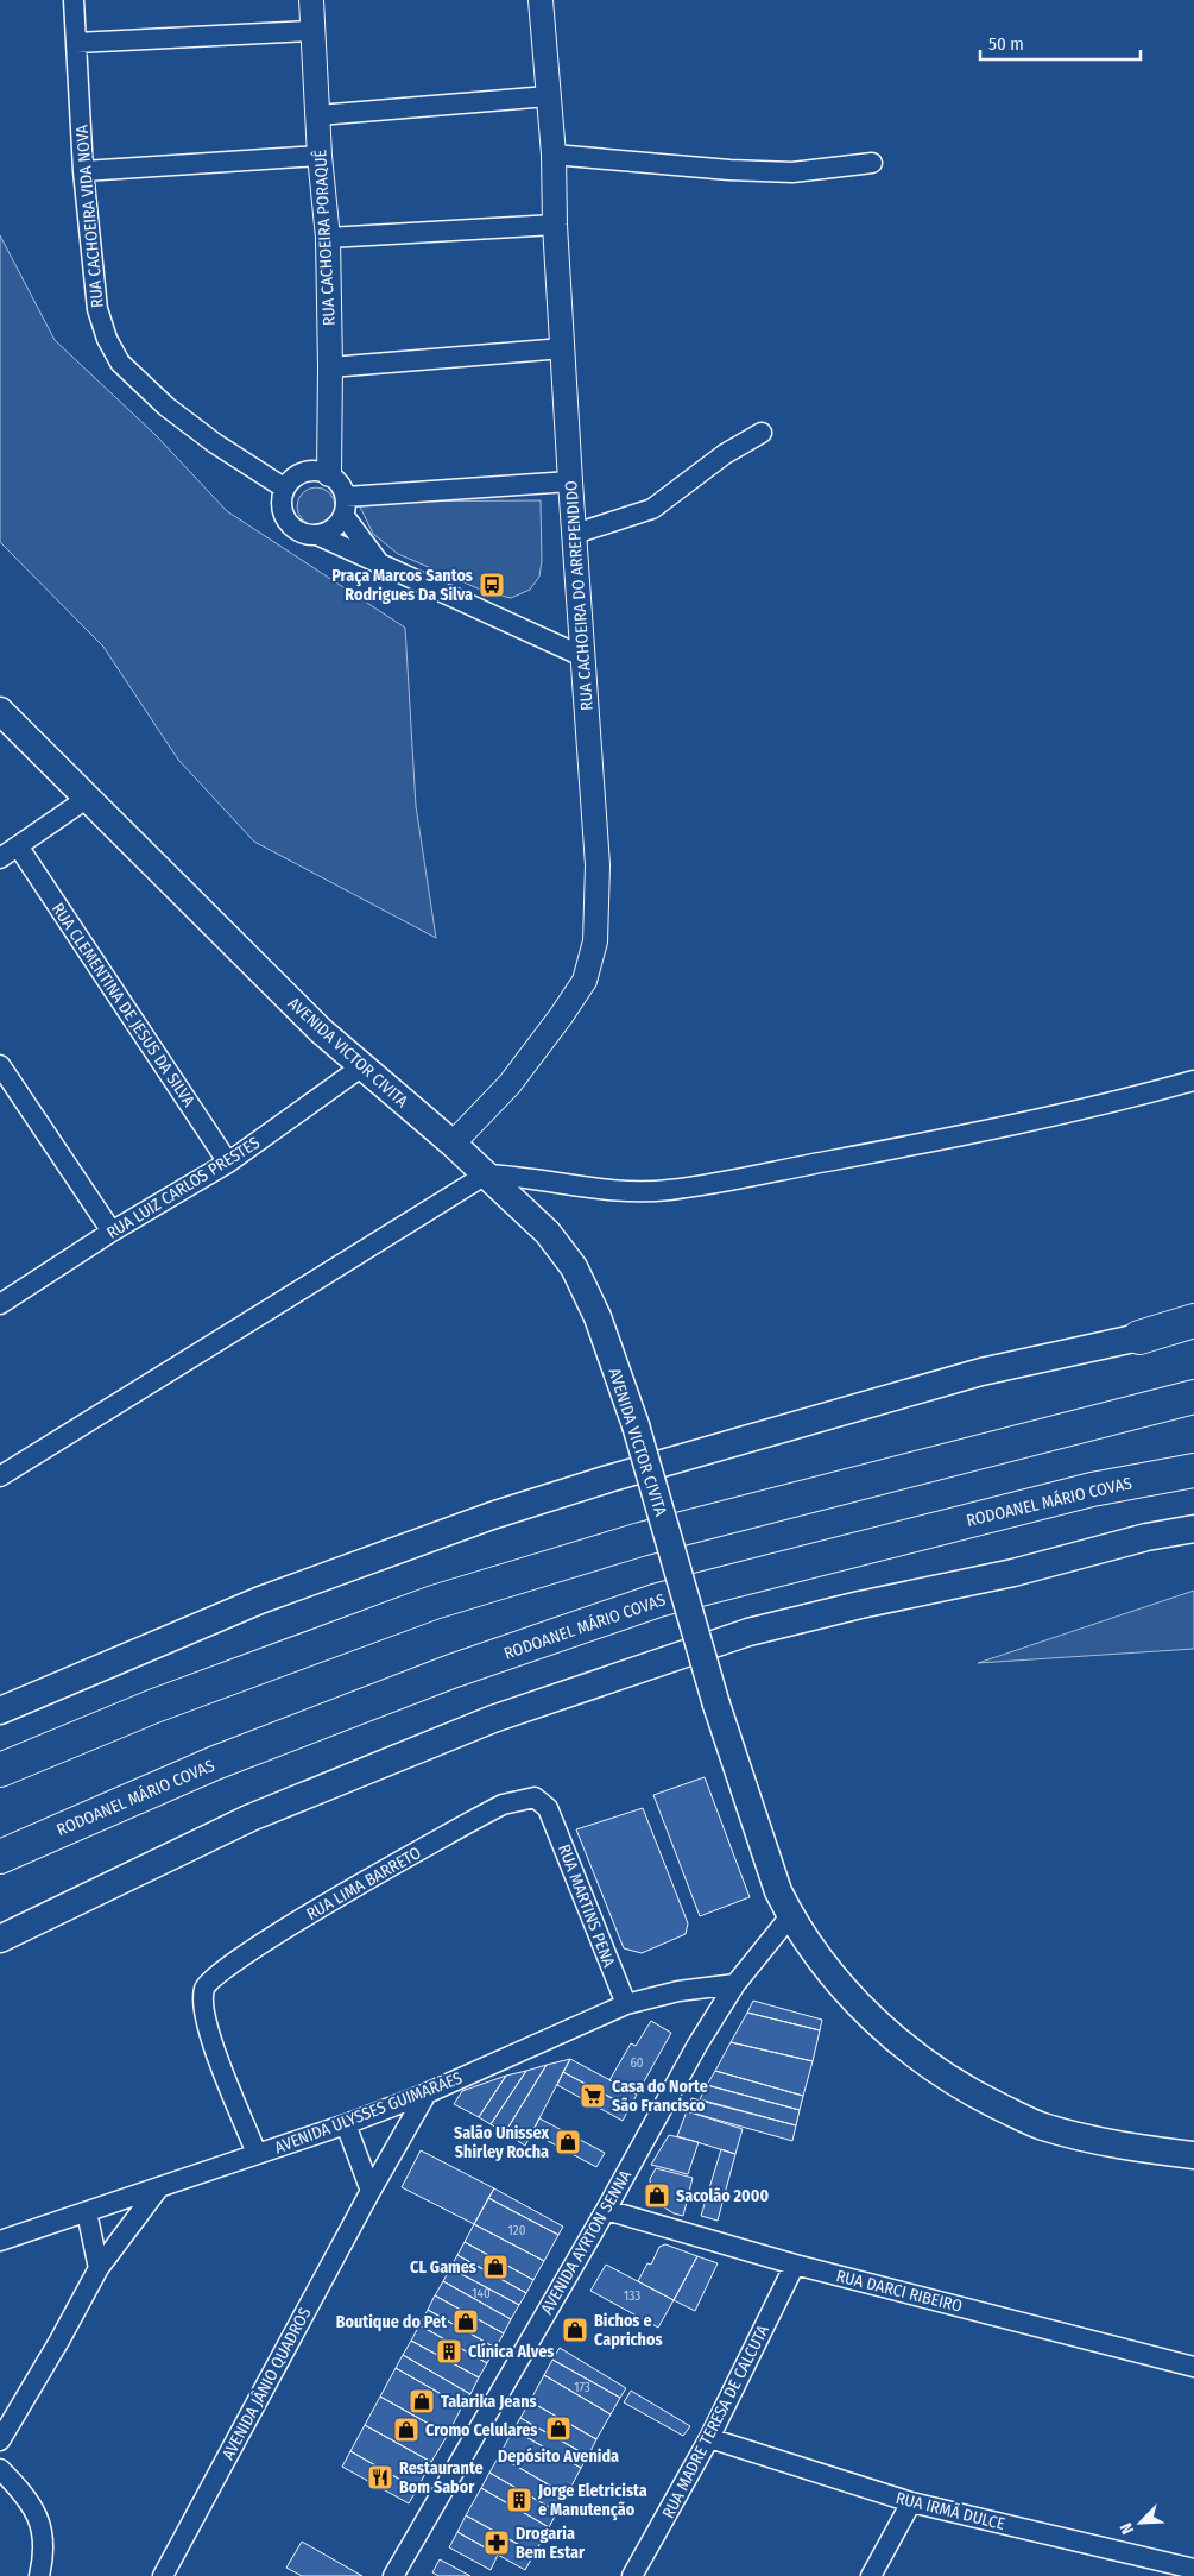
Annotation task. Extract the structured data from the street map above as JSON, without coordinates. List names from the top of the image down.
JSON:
{
  "streets": {
    "highway": ["RODOANEL MÁRIO COVAS"],
    "main road": ["AVENIDA VICTOR CIVITA"],
    "street": [
      "RUA CACHOEIRA VIDA NOVA",
      "RUA CACHOEIRA PORAQUÊ",
      "RUA CACHOEIRA DO ARREPENDIDO",
      "RUA CLEMENTINA DE JESUS DA SILVA",
      "RUA LUIZ CARLOS PRESTES",
      "RUA LIMA BARRETO",
      "RUA MARTINS PENA",
      "AVENIDA ULYSSES GUIMARÃES",
      "AVENIDA AYRTON SENNA",
      "RUA DARCI RIBEIRO",
      "AVENIDA JÂNIO QUADROS",
      "RUA MADRE TERESA DE CALCUTA",
      "RUA IRMÃ DULCE"
    ]
  },
  "crossings": [
    ["RUA CACHOEIRA VIDA NOVA", "RUA CACHOEIRA PORAQUÊ"],
    ["RUA CACHOEIRA DO ARREPENDIDO", "AVENIDA VICTOR CIVITA"],
    ["RUA CLEMENTINA DE JESUS DA SILVA", "RUA LUIZ CARLOS PRESTES"],
    ["AVENIDA VICTOR CIVITA", "RUA LUIZ CARLOS PRESTES"],
    ["AVENIDA VICTOR CIVITA", "AVENIDA AYRTON SENNA"],
    ["RUA LIMA BARRETO", "RUA MARTINS PENA"],
    ["RUA LIMA BARRETO", "AVENIDA ULYSSES GUIMARÃES"],
    ["RUA MARTINS PENA", "AVENIDA ULYSSES GUIMARÃES"],
    ["AVENIDA ULYSSES GUIMARÃES", "AVENIDA AYRTON SENNA"],
    ["AVENIDA ULYSSES GUIMARÃES", "AVENIDA JÂNIO QUADROS"],
    ["AVENIDA AYRTON SENNA", "RUA DARCI RIBEIRO"],
    ["RUA DARCI RIBEIRO", "RUA MADRE TERESA DE CALCUTA"],
    ["RUA MADRE TERESA DE CALCUTA", "RUA IRMÃ DULCE"]
  ],
  "places": {
    "bus stop": ["Praça Marcos Santos Rodrigues Da Silva"],
    "supermarket": ["Casa do Norte São Francisco"],
    "shop": [
      "Salão Unissex Shirley Rocha",
      "Sacolão 2000",
      "CL Games",
      "Boutique do Pet",
      "Bichos e Caprichos",
      "Talarika Jeans",
      "Depósito Avenida",
      "Cromo Celulares"
    ],
    "building": ["Clínica Alves", "Jorge Eletricista e Manutenção"],
    "restaurant": ["Restaurante Bom Sabor"],
    "pharmacy": ["Drogaria Bem Estar"]
  },
  "house_numbers": [
    "60",
    "120",
    "140",
    "133",
    "173"
  ],
  "scale_bar": "50 m",
  "north": "bottom left"
}
